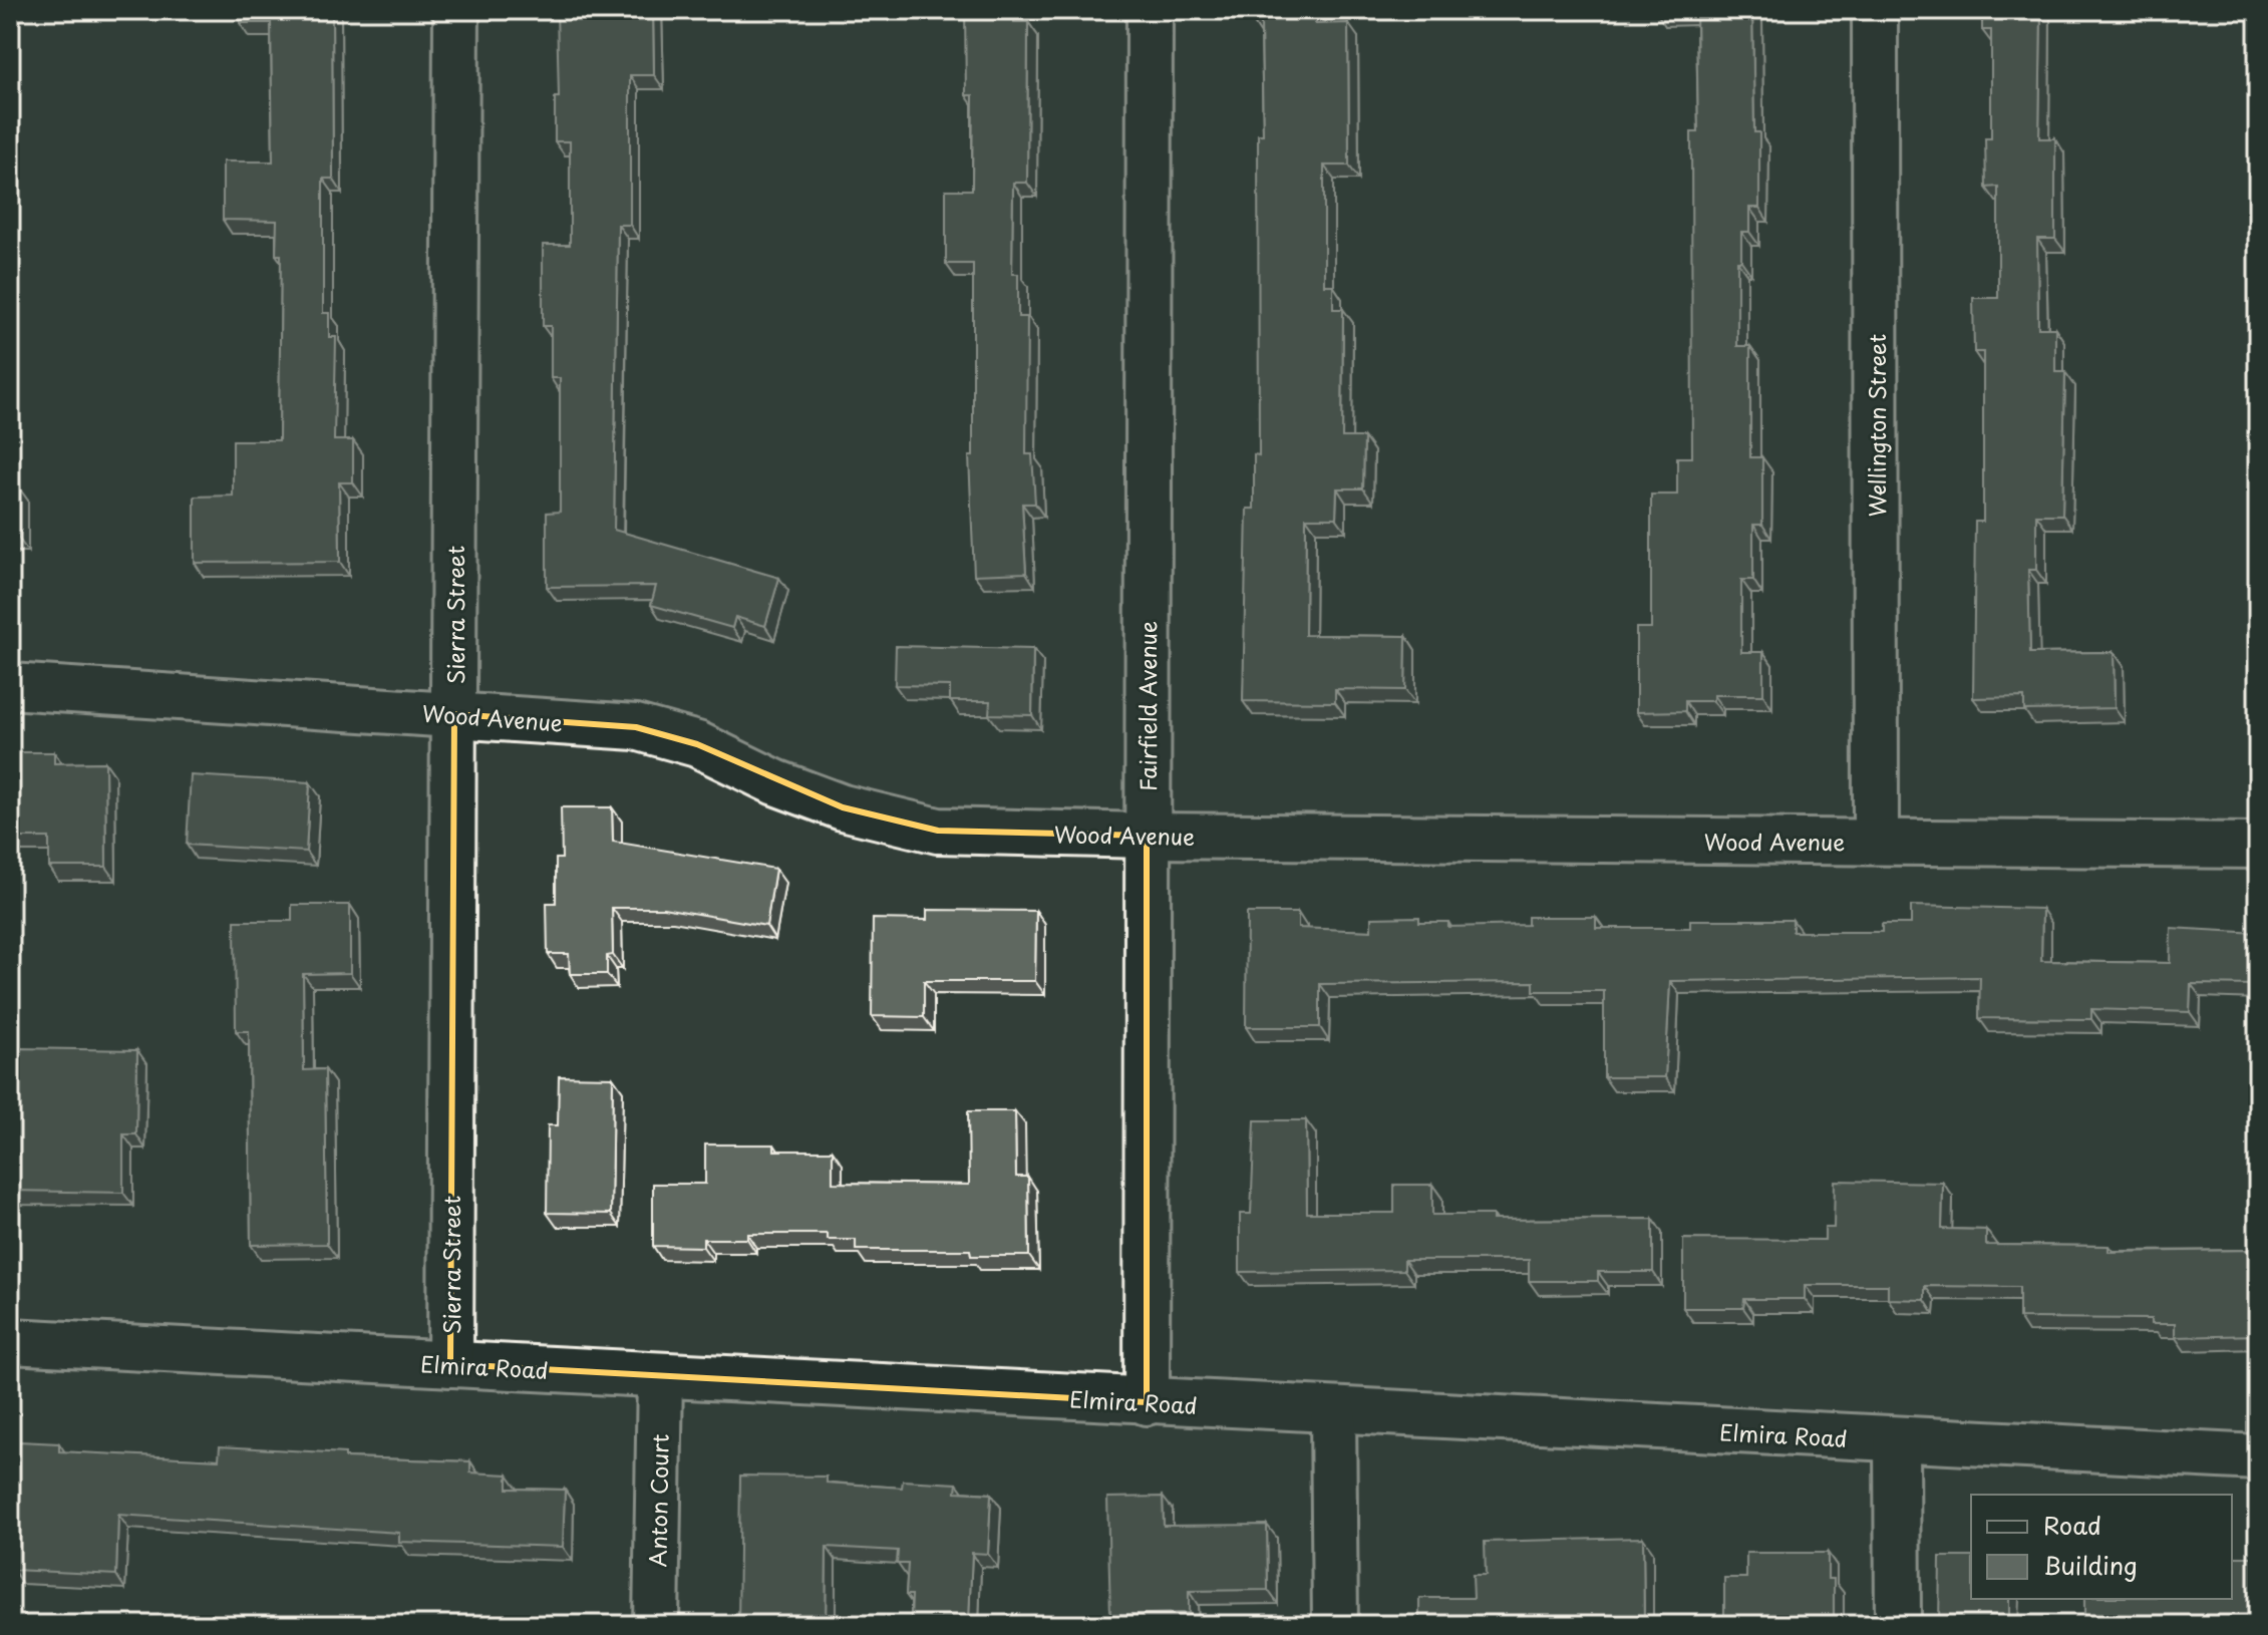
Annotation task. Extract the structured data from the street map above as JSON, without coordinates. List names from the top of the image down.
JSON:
{
  "streets": {
    "street": [
      "Wellington Street",
      "Sierra Street",
      "Fairfield Avenue",
      "Wood Avenue",
      "Elmira Road",
      "Anton Court"
    ]
  },
  "crossings": [
    ["Wellington Street", "Wood Avenue"],
    ["Sierra Street", "Wood Avenue"],
    ["Sierra Street", "Elmira Road"],
    ["Fairfield Avenue", "Wood Avenue"],
    ["Fairfield Avenue", "Elmira Road"],
    ["Elmira Road", "Anton Court"]
  ],
  "legend": ["Road", "Building"]
}
